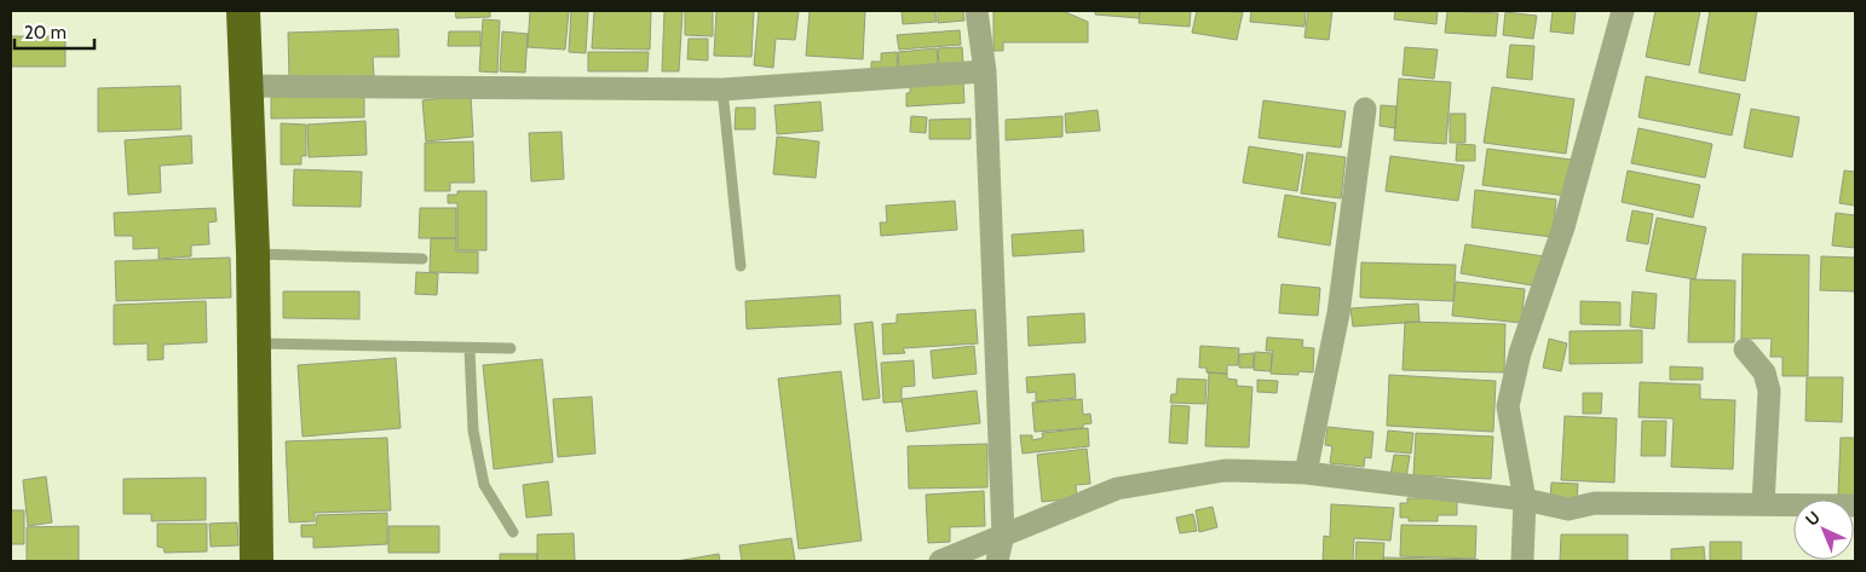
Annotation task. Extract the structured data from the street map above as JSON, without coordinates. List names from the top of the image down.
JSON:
{
  "scale_bar": "20 m",
  "north": "top left"
}
